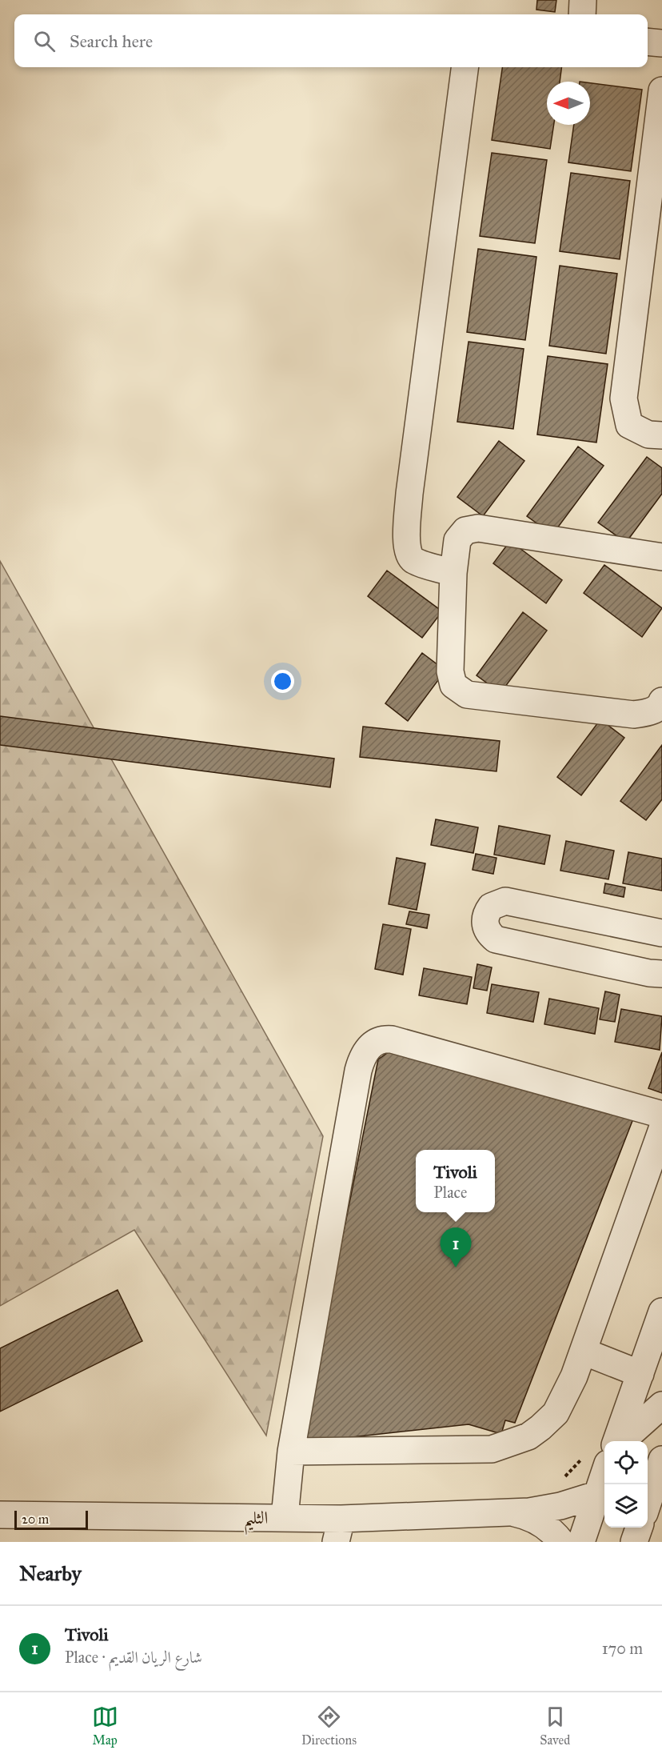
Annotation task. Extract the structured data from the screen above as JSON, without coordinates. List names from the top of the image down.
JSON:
{
  "streets": {
    "street": ["الثليم"]
  },
  "scale_bar": "20 m",
  "north": "left",
  "page": {
    "search": "Search here",
    "popup": ["Tivoli", "Place"],
    "pins": "1",
    "scale": "20 m",
    "heading": "Nearby",
    "list": [
      {
        "mark": "1",
        "name": "Tivoli",
        "note": "Place · شارع الريان القديم",
        "value": "170 m"
      }
    ],
    "nav": ["Map", "Directions", "Saved"]
  }
}
